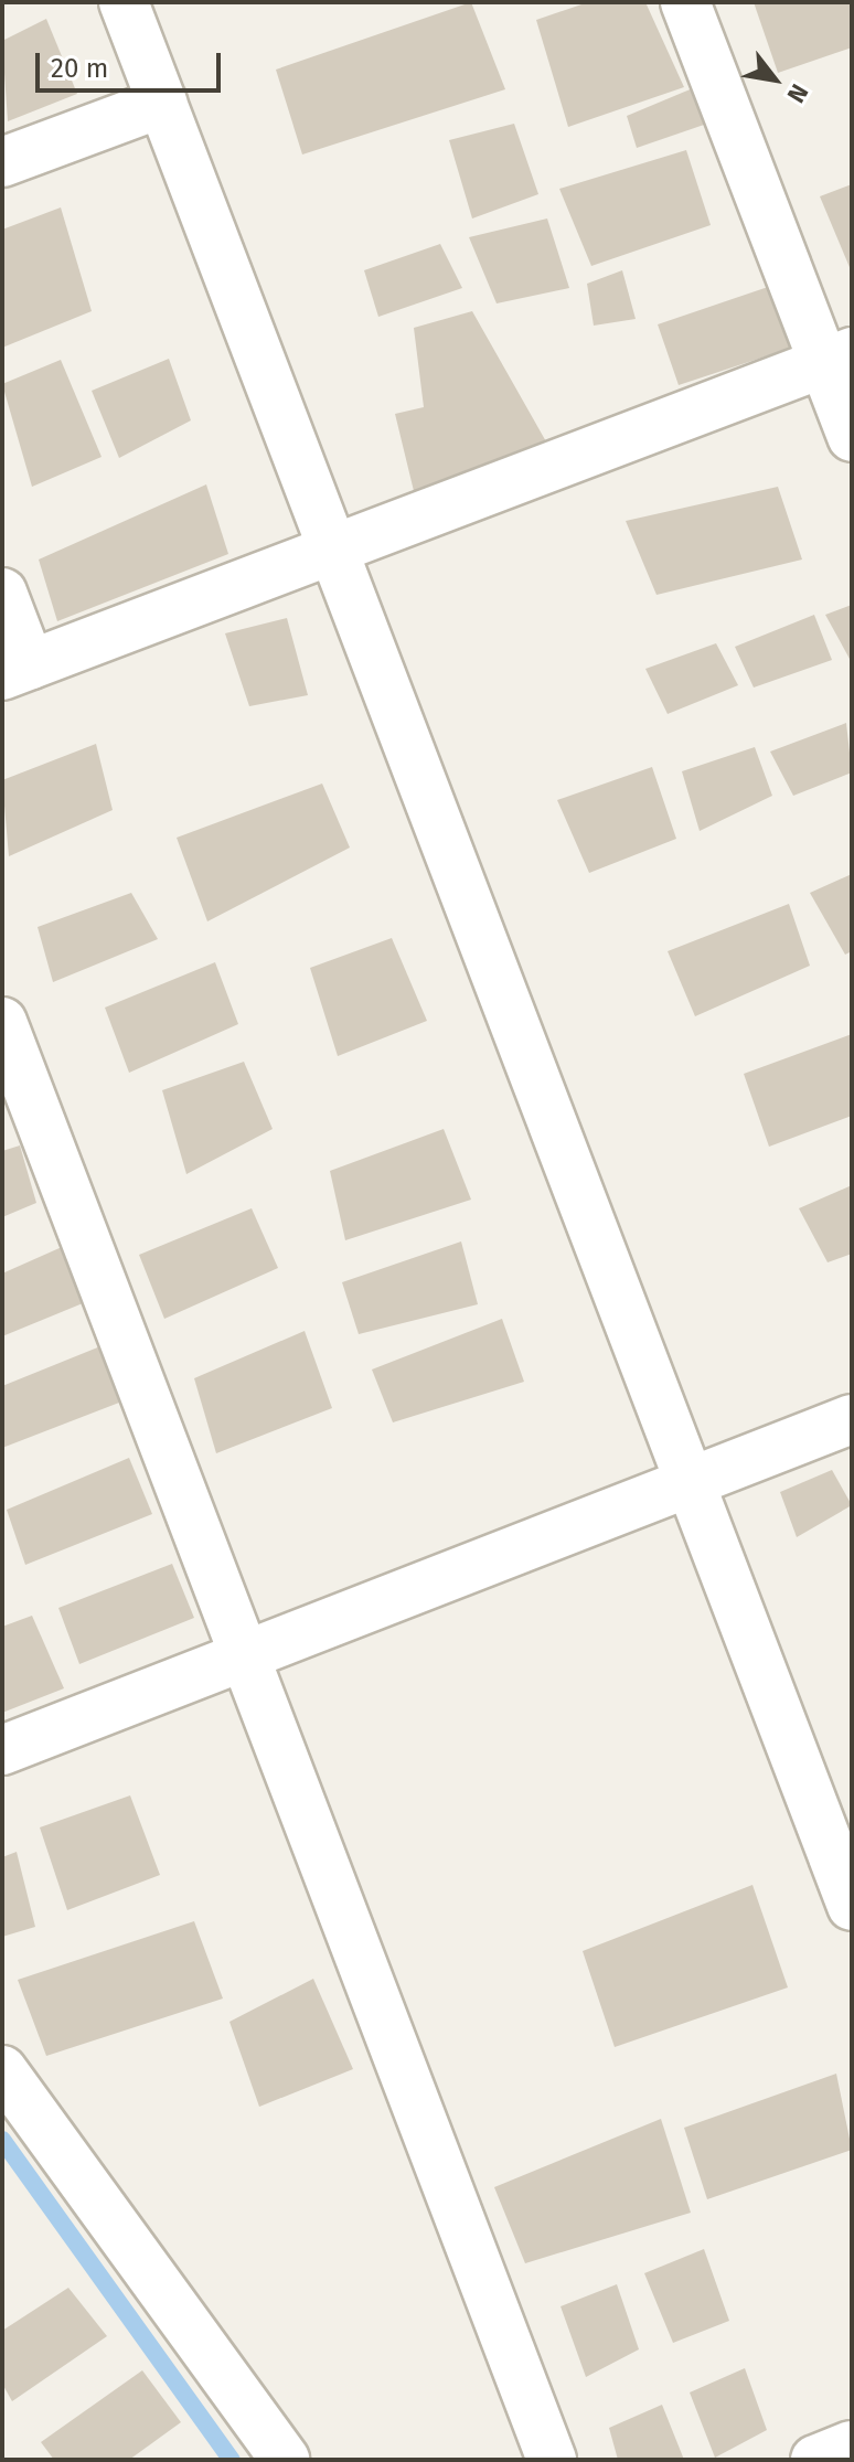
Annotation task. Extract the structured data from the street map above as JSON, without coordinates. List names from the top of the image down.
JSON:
{
  "scale_bar": "20 m",
  "north": "bottom right"
}
